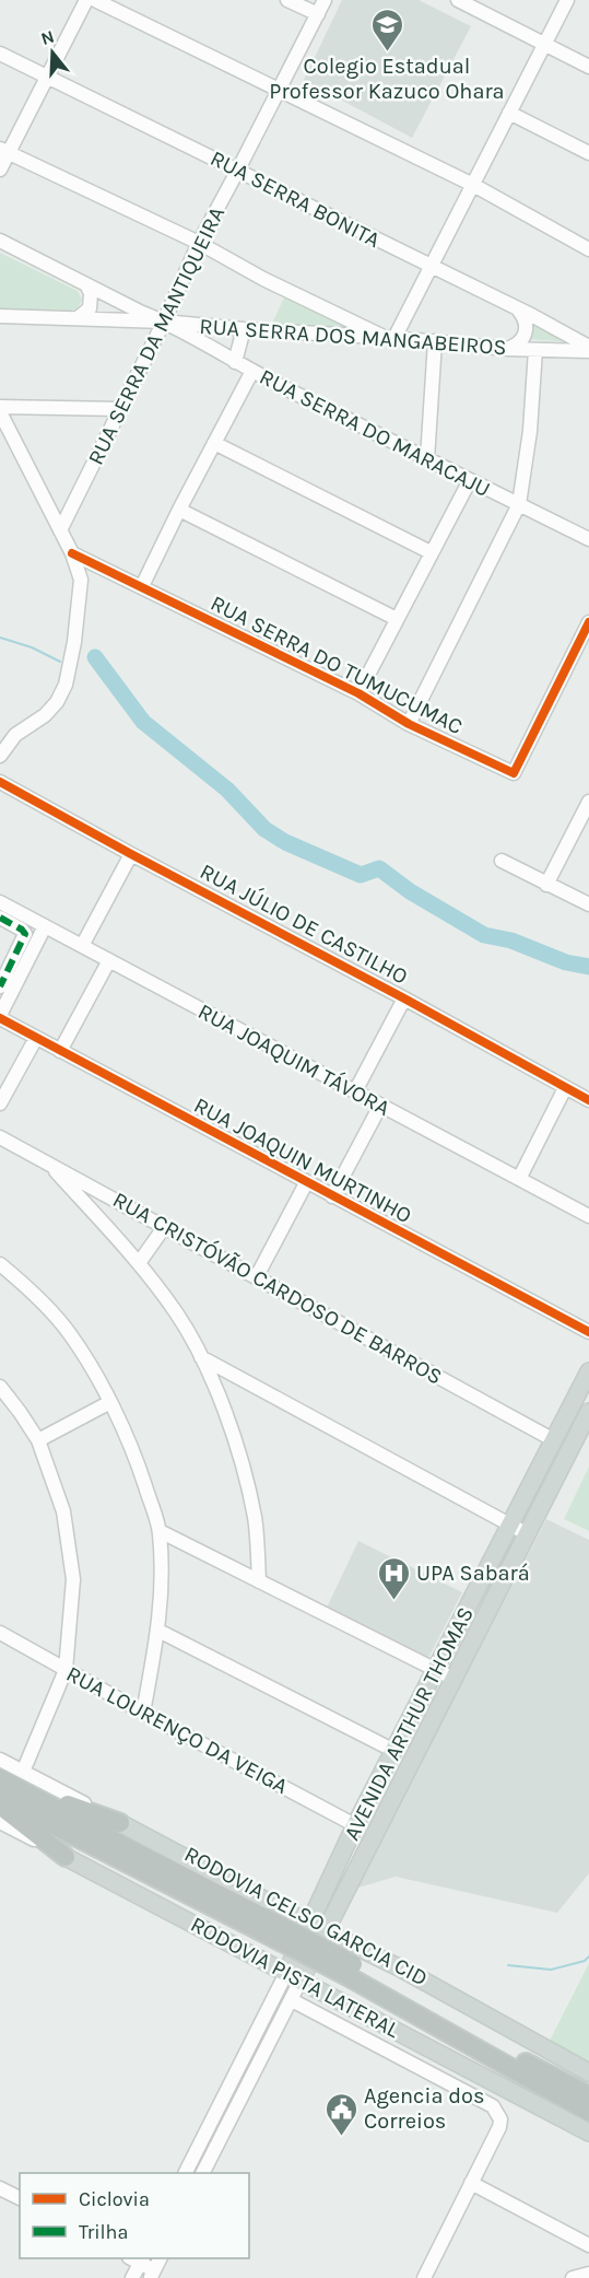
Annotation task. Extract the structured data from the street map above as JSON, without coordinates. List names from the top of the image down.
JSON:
{
  "streets": {
    "highway": ["RODOVIA CELSO GARCIA CID"],
    "main road": ["AVENIDA ARTHUR THOMAS", "RODOVIA PISTA LATERAL"],
    "street": [
      "RUA SERRA BONITA",
      "RUA SERRA DA MANTIQUEIRA",
      "RUA SERRA DOS MANGABEIROS",
      "RUA SERRA DO MARACAJU",
      "RUA SERRA DO TUMUCUMAC",
      "RUA JÚLIO DE CASTILHO",
      "RUA JOAQUIM TÁVORA",
      "RUA JOAQUIN MURTINHO",
      "RUA CRISTÓVÃO CARDOSO DE BARROS",
      "RUA LOURENÇO DA VEIGA"
    ]
  },
  "crossings": [
    ["RUA SERRA BONITA", "RUA SERRA DA MANTIQUEIRA"],
    ["RUA SERRA BONITA", "RUA SERRA DOS MANGABEIROS"],
    ["RUA SERRA DA MANTIQUEIRA", "RUA SERRA DOS MANGABEIROS"],
    ["RUA SERRA DA MANTIQUEIRA", "RUA SERRA DO MARACAJU"],
    ["RUA SERRA DOS MANGABEIROS", "RUA SERRA DO MARACAJU"],
    ["RUA CRISTÓVÃO CARDOSO DE BARROS", "AVENIDA ARTHUR THOMAS"],
    ["AVENIDA ARTHUR THOMAS", "RUA LOURENÇO DA VEIGA"],
    ["AVENIDA ARTHUR THOMAS", "RODOVIA PISTA LATERAL"]
  ],
  "places": {
    "school or university": ["Colegio Estadual Professor Kazuco Ohara"],
    "hospital": ["UPA Sabará"],
    "public building": ["Agencia dos Correios"]
  },
  "legend": ["Ciclovia", "Trilha"],
  "north": "top"
}
